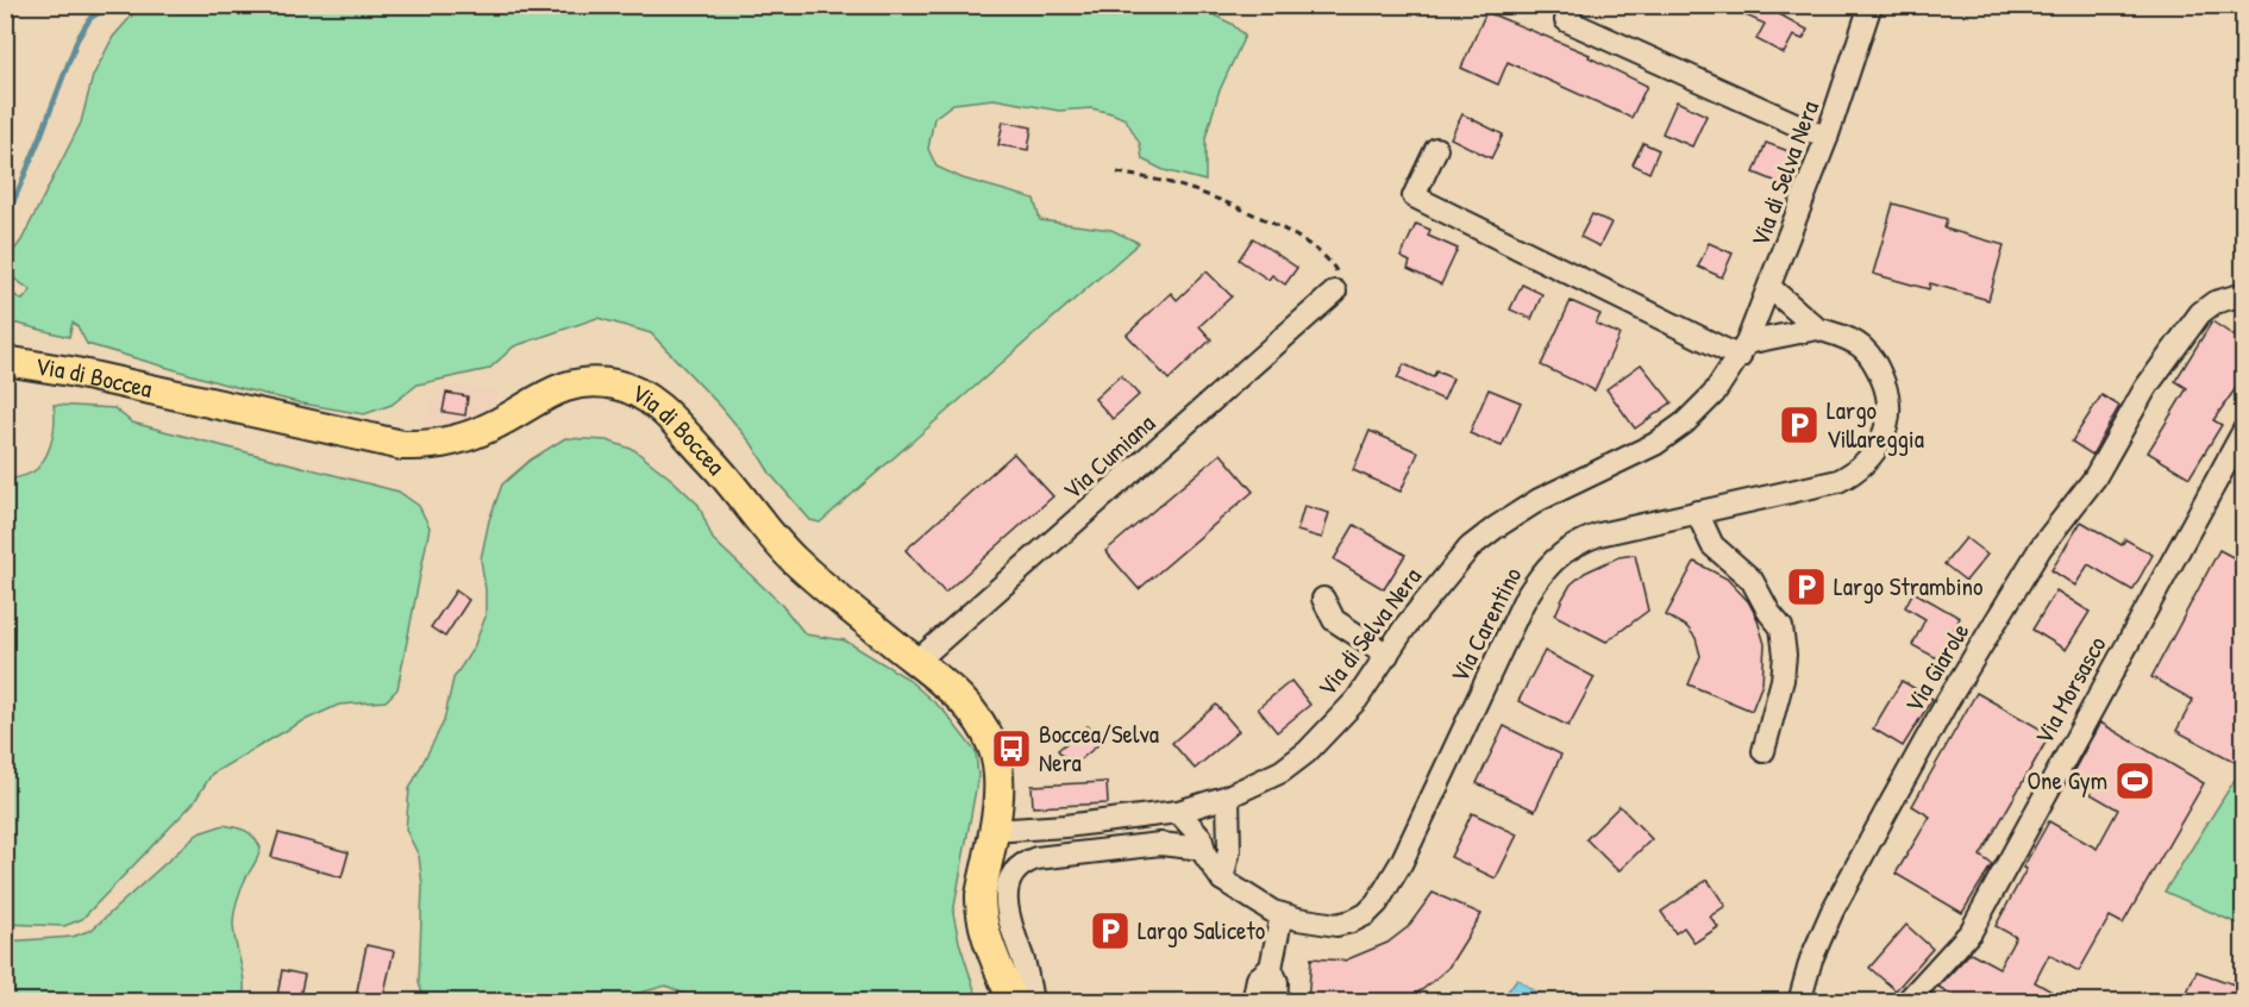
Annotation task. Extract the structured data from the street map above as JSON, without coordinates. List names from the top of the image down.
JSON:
{
  "streets": {
    "main road": ["Via di Boccea"],
    "street": [
      "Via di Selva Nera",
      "Via Cumiana",
      "Via Carentino",
      "Via Giarole",
      "Via Morsasco"
    ]
  },
  "crossings": [
    ["Via di Selva Nera", "Via di Boccea"],
    ["Via di Selva Nera", "Via Carentino"],
    ["Via di Boccea", "Via Cumiana"]
  ],
  "places": {
    "parking": ["Largo Villareggia", "Largo Strambino", "Largo Saliceto"],
    "bus stop": ["Boccea/Selva Nera"],
    "sports": ["One Gym"]
  }
}
